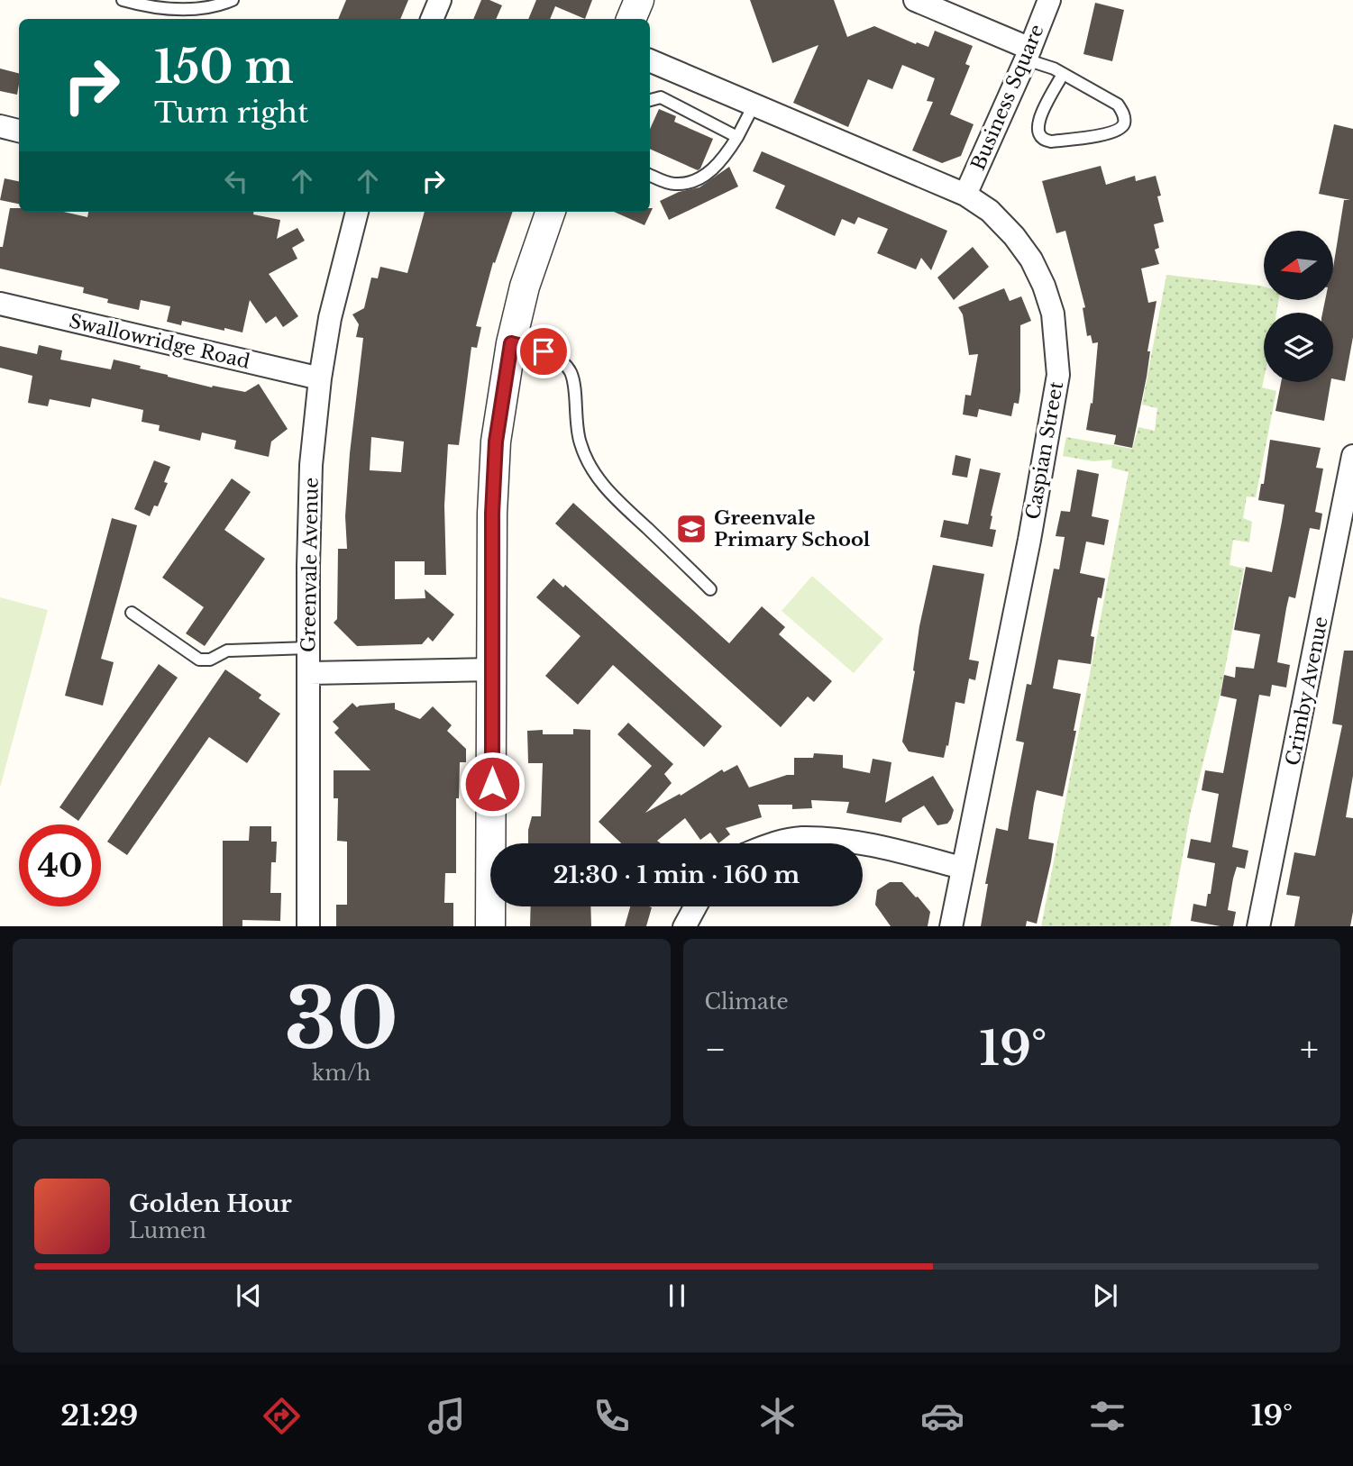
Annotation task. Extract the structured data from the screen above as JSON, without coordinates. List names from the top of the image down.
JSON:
{
  "streets": {
    "street": [
      "Business Square",
      "Swallowridge Road",
      "Caspian Street",
      "Greenvale Avenue",
      "Crimby Avenue"
    ]
  },
  "crossings": [
    ["Business Square", "Caspian Street"],
    ["Swallowridge Road", "Greenvale Avenue"]
  ],
  "places": {
    "school or university": ["Greenvale Primary School"]
  },
  "north": "left",
  "page": {
    "turn": ["150 m", "Turn right"],
    "limit": "40",
    "trip": "21:30 · 1 min · 160 m",
    "tile": [
      ["30", "km/h"],
      "Climate"
    ],
    "heat": ["−", "19°", "+"],
    "song": ["Golden Hour", "Lumen"],
    "tabs": ["21:29", "19°"]
  }
}
